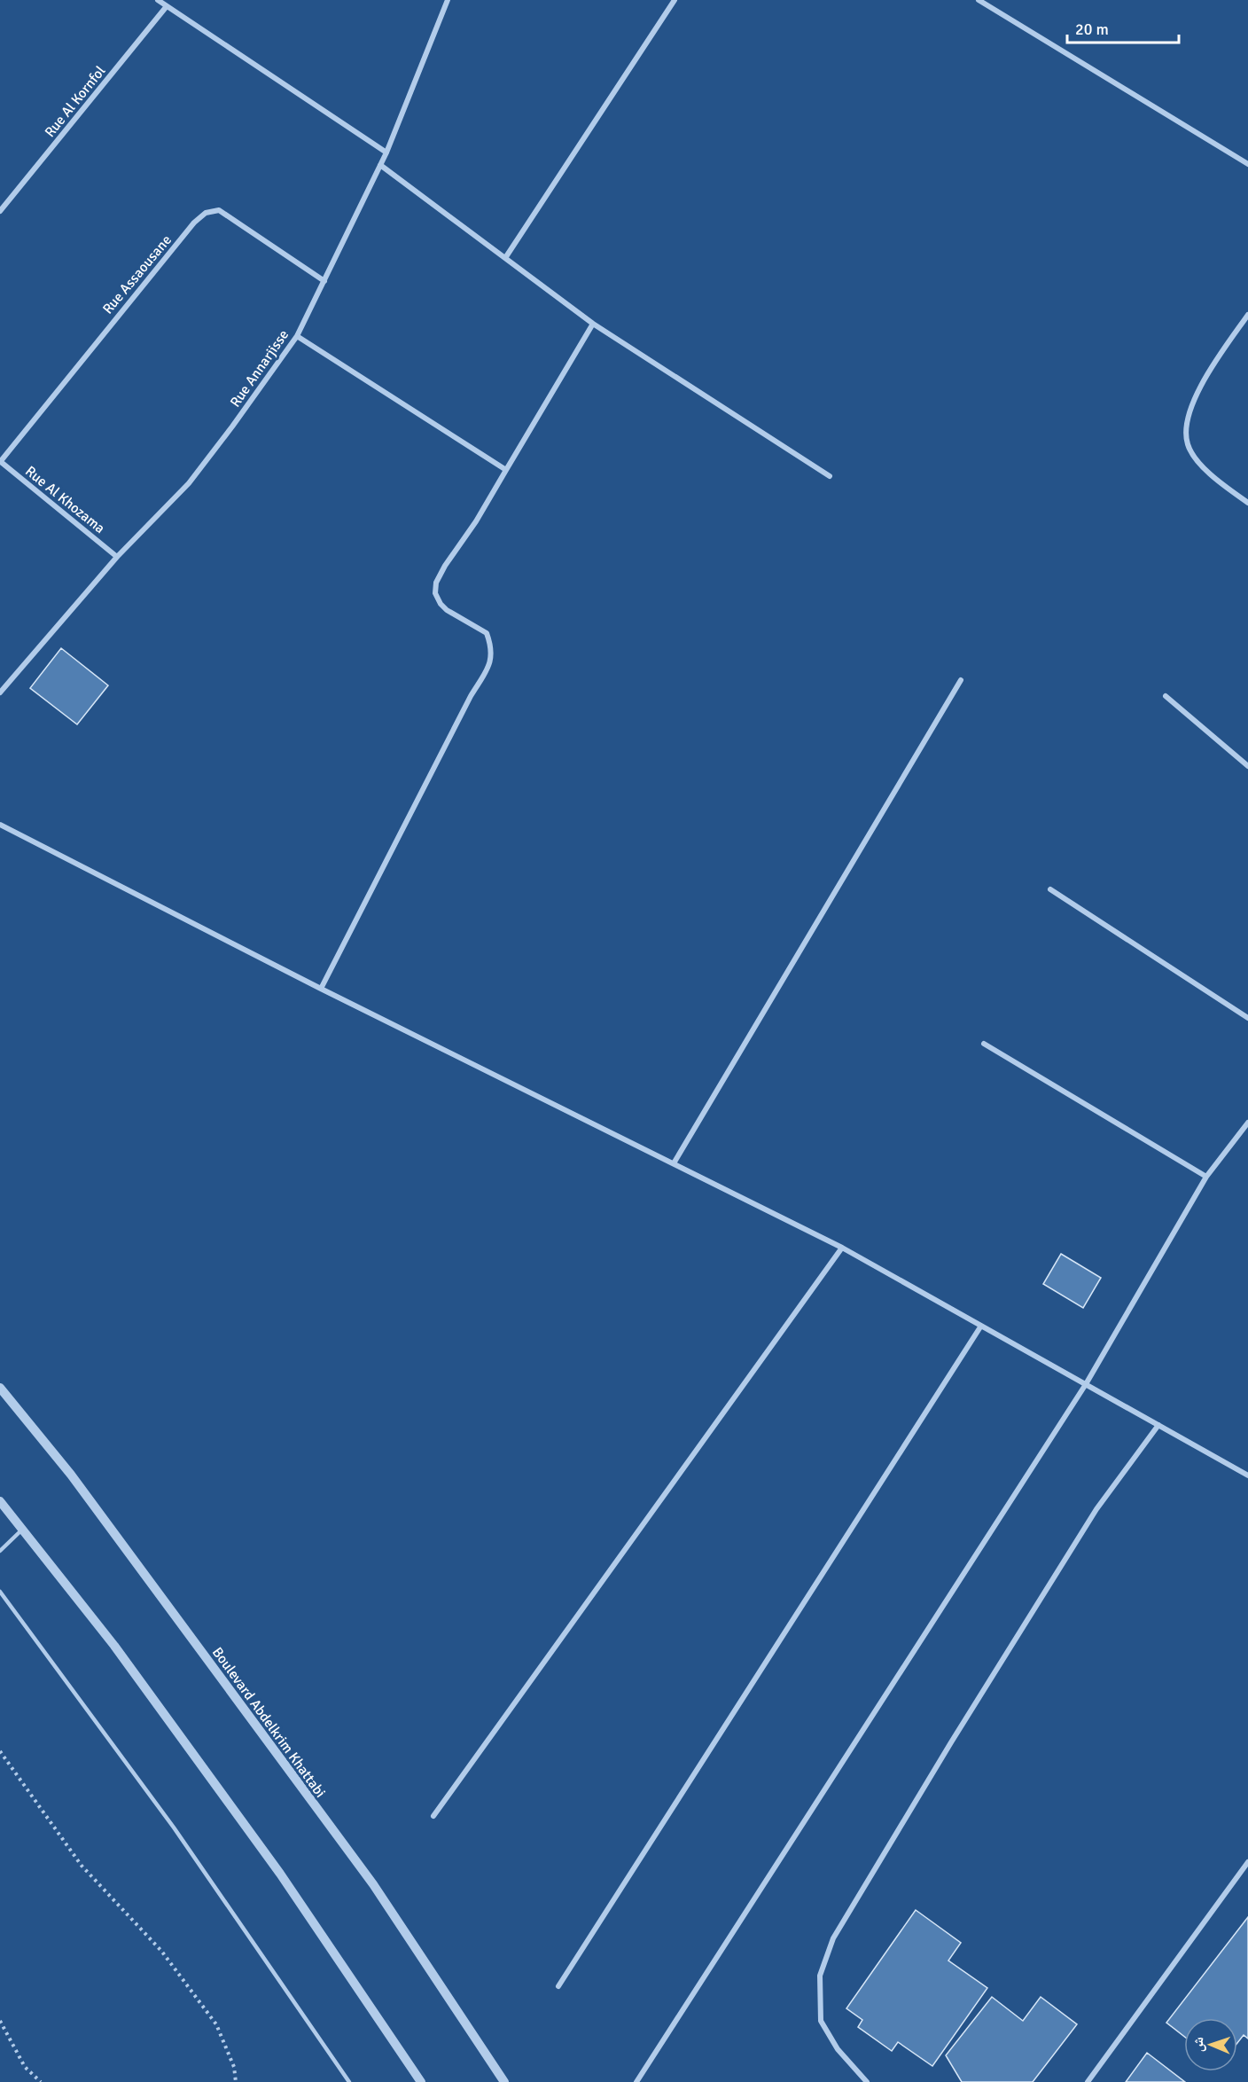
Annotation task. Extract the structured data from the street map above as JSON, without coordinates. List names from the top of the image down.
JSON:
{
  "streets": {
    "street": [
      "Rue Al Kornfol",
      "Rue Assaousane",
      "Rue Annarjisse",
      "Rue Al Khozama",
      "Boulevard Abdelkrim Khattabi"
    ]
  },
  "crossings": [
    ["Rue Assaousane", "Rue Annarjisse"],
    ["Rue Assaousane", "Rue Al Khozama"],
    ["Rue Annarjisse", "Rue Al Khozama"]
  ],
  "scale_bar": "20 m",
  "north": "left"
}
